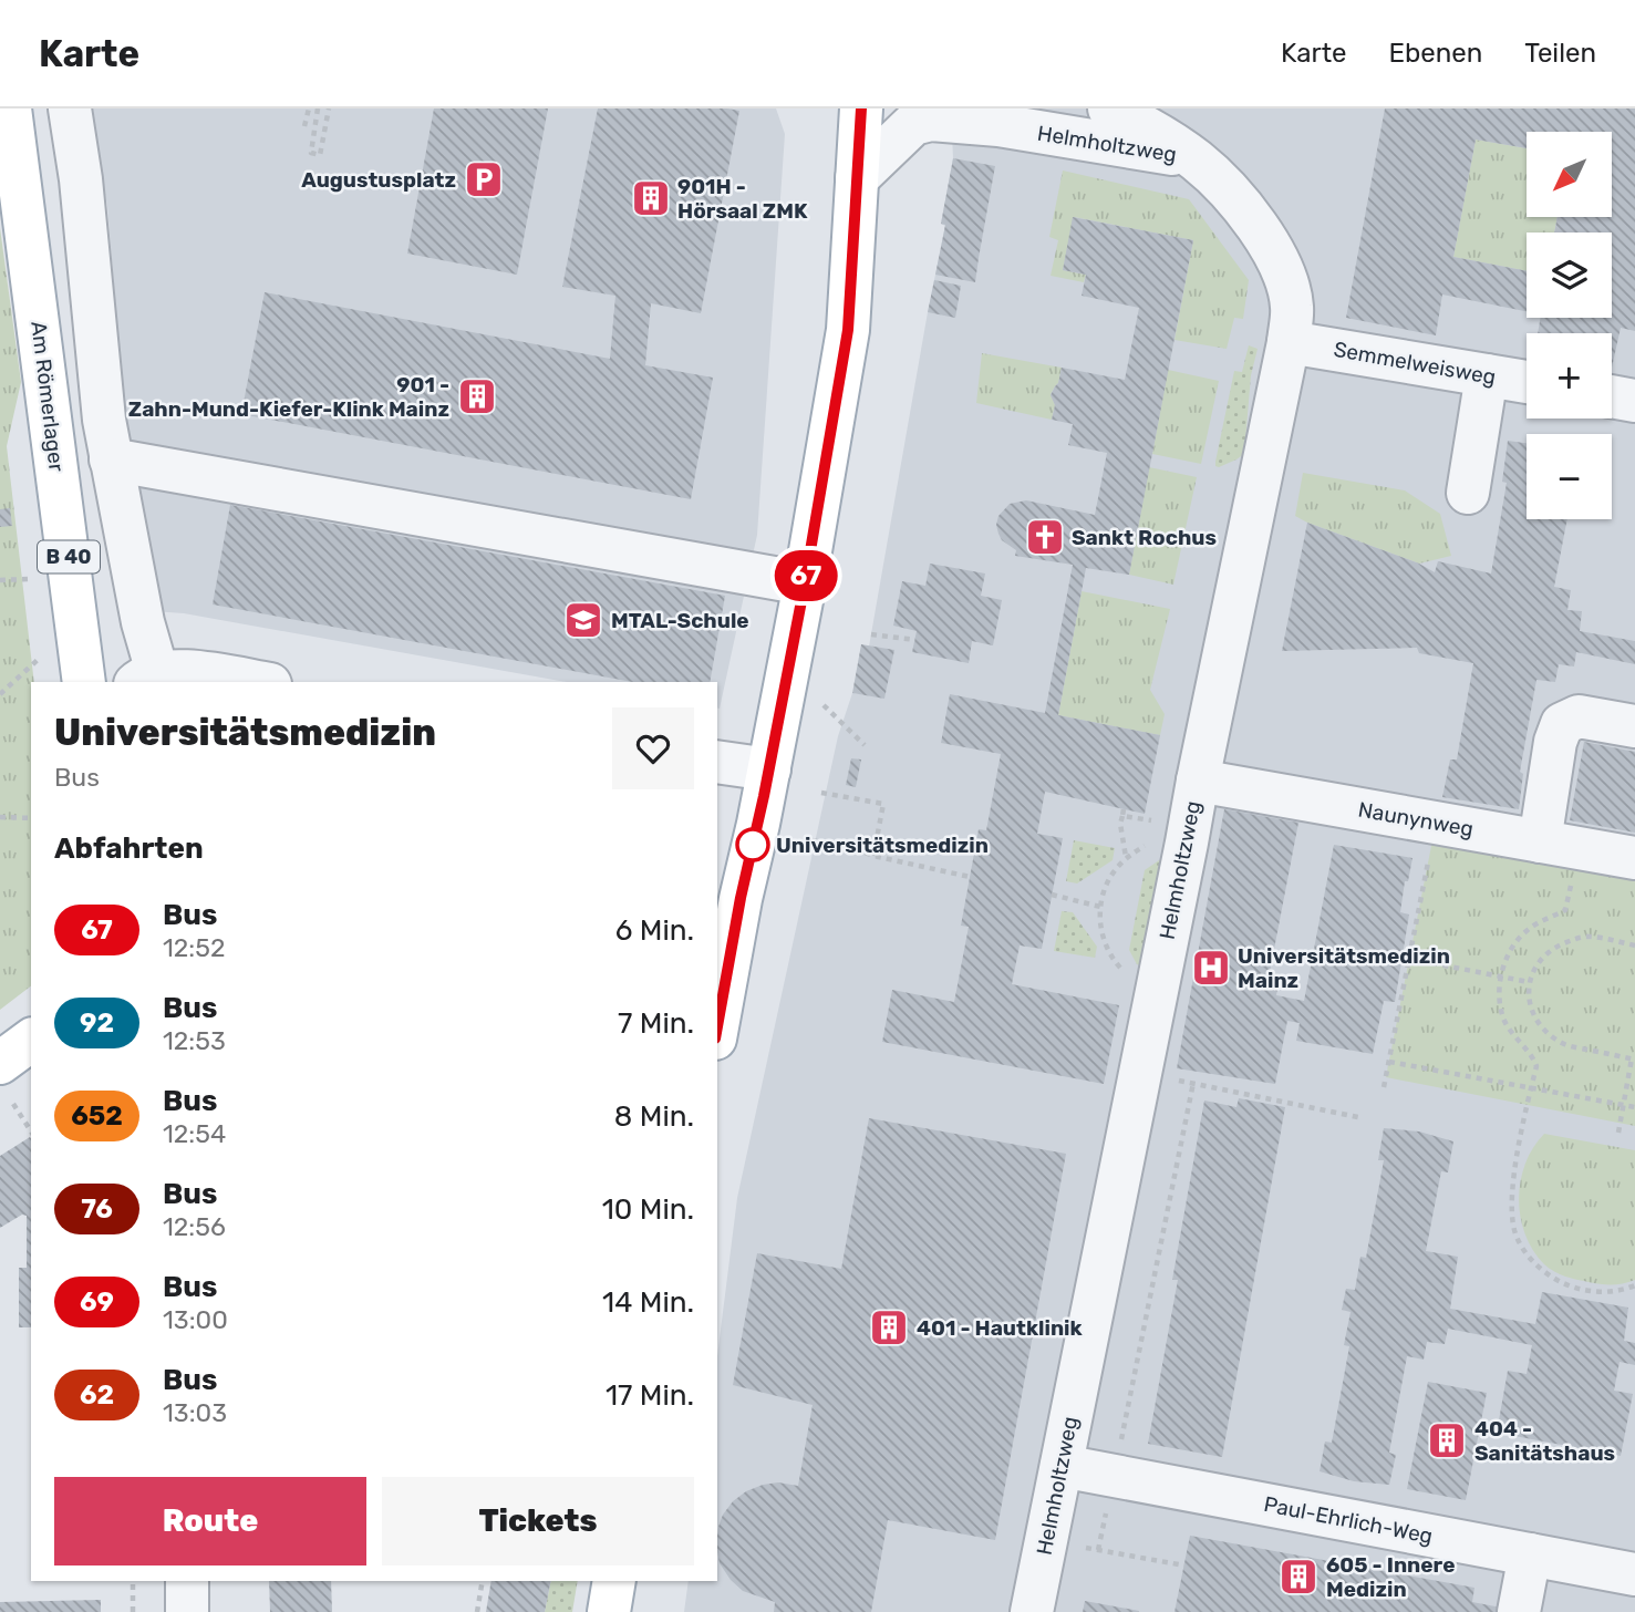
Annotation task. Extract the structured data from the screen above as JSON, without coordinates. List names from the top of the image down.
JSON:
{
  "streets": {
    "main road": ["Am Römerlager", "B 40"],
    "street": [
      "Helmholtzweg",
      "Semmelweisweg",
      "Naunynweg",
      "Paul-Ehrlich-Weg"
    ]
  },
  "crossings": [
    ["Helmholtzweg", "Semmelweisweg"],
    ["Helmholtzweg", "Naunynweg"],
    ["Helmholtzweg", "Paul-Ehrlich-Weg"]
  ],
  "places": {
    "parking": ["Augustusplatz"],
    "building": [
      "901H - Hörsaal ZMK",
      "901 - Zahn-Mund-Kiefer-Klink Mainz",
      "401 - Hautklinik",
      "404 - Sanitätshaus",
      "605 - Innere Medizin"
    ],
    "church": ["Sankt Rochus"],
    "school or university": ["MTAL-Schule"],
    "other": ["Universitätsmedizin"],
    "hospital": ["Universitätsmedizin Mainz"]
  },
  "lines": ["bus line 67"],
  "north": "bottom left",
  "page": {
    "header": "Karte",
    "nav": ["Karte", "Ebenen", "Teilen"],
    "on_map": "67",
    "map_buttons": ["+", "−"],
    "heading": [
      ["Universitätsmedizin", "Bus"],
      "Abfahrten"
    ],
    "list": [
      {
        "mark": "67",
        "name": "Bus",
        "note": "12:52",
        "value": "6 Min."
      },
      {
        "mark": "92",
        "name": "Bus",
        "note": "12:53",
        "value": "7 Min."
      },
      {
        "mark": "652",
        "name": "Bus",
        "note": "12:54",
        "value": "8 Min."
      },
      {
        "mark": "76",
        "name": "Bus",
        "note": "12:56",
        "value": "10 Min."
      },
      {
        "mark": "69",
        "name": "Bus",
        "note": "13:00",
        "value": "14 Min."
      },
      {
        "mark": "62",
        "name": "Bus",
        "note": "13:03",
        "value": "17 Min."
      }
    ],
    "buttons": ["Route", "Tickets"]
  }
}
